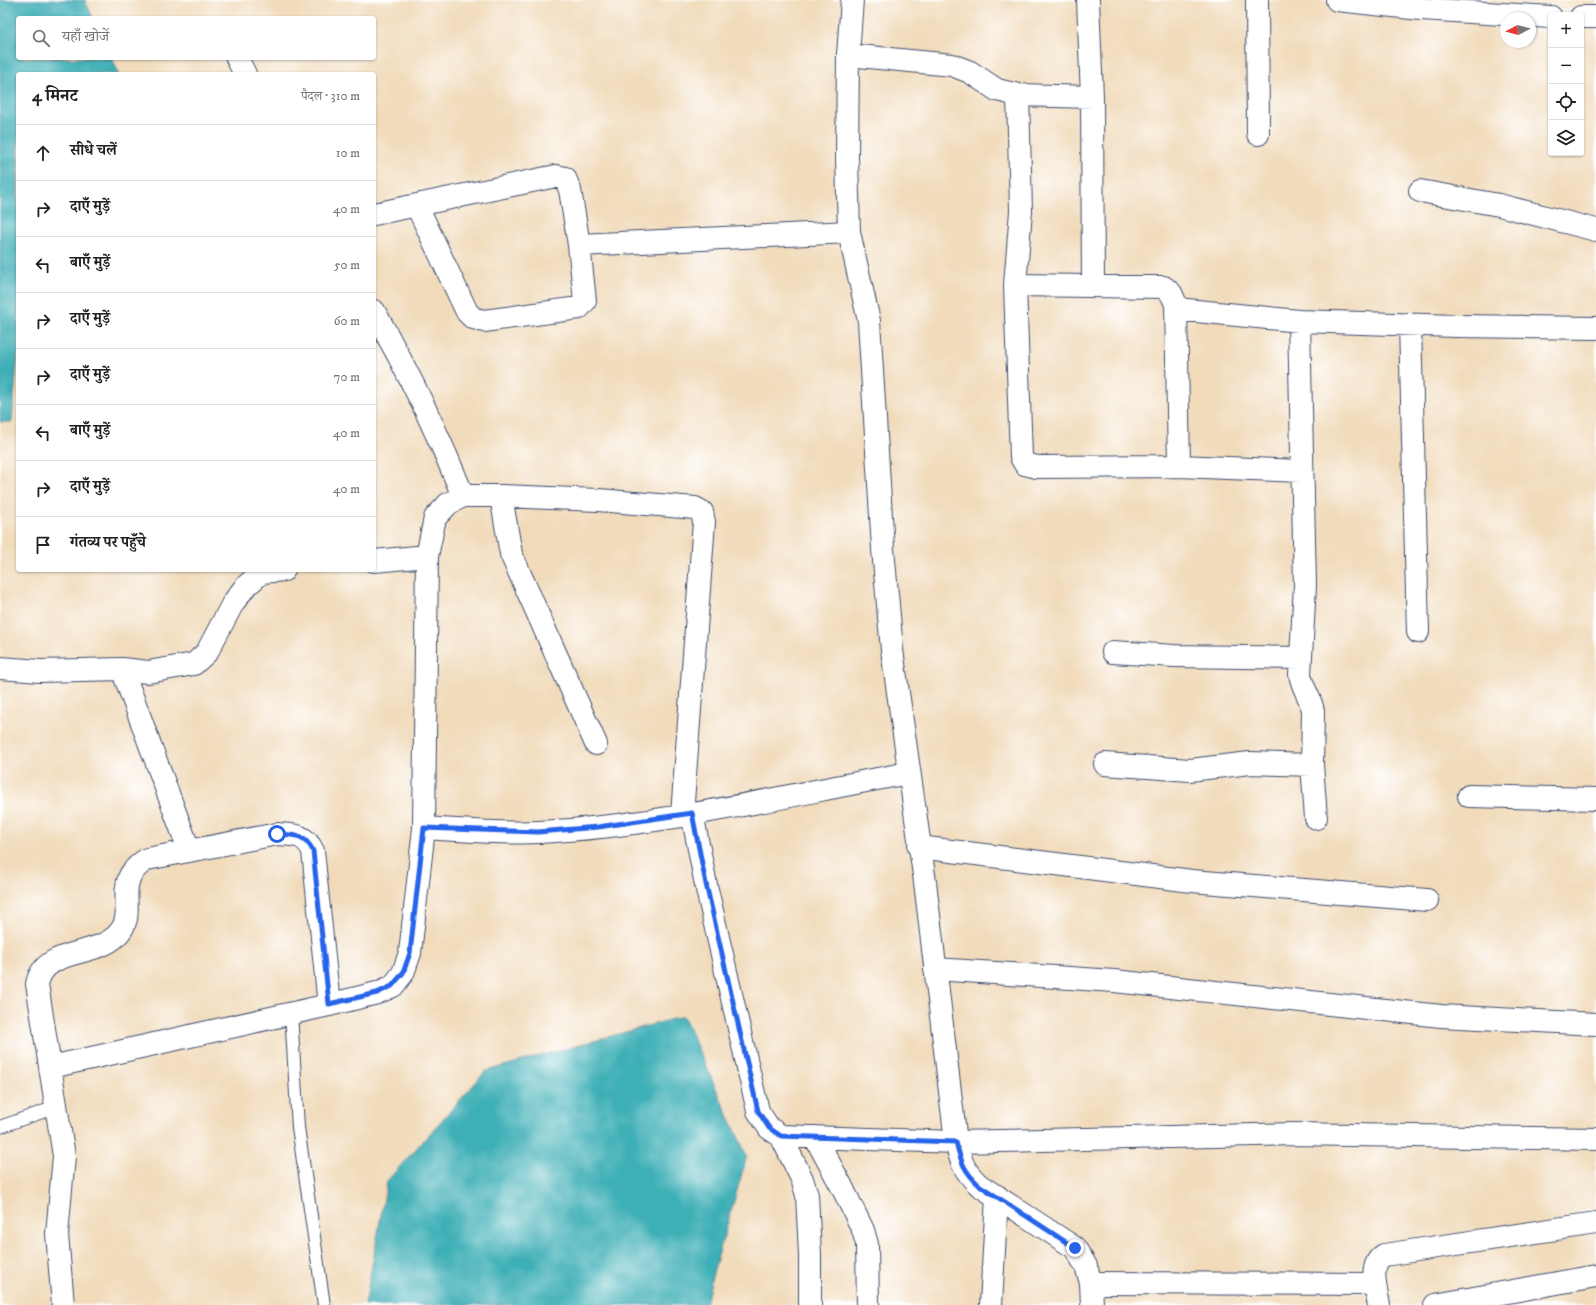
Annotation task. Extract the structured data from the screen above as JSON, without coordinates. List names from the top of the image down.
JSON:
{
  "north": "left",
  "page": {
    "map_buttons": ["+", "−"],
    "search": "यहाँ खोजें",
    "heading": ["4 मिनट", "पैदल · 310 m"],
    "list": [
      ["सीधे चलें", "10 m"],
      ["दाएँ मुड़ें", "40 m"],
      ["बाएँ मुड़ें", "50 m"],
      ["दाएँ मुड़ें", "60 m"],
      ["दाएँ मुड़ें", "70 m"],
      ["बाएँ मुड़ें", "40 m"],
      ["दाएँ मुड़ें", "40 m"],
      "गंतव्य पर पहुँचे"
    ]
  }
}
